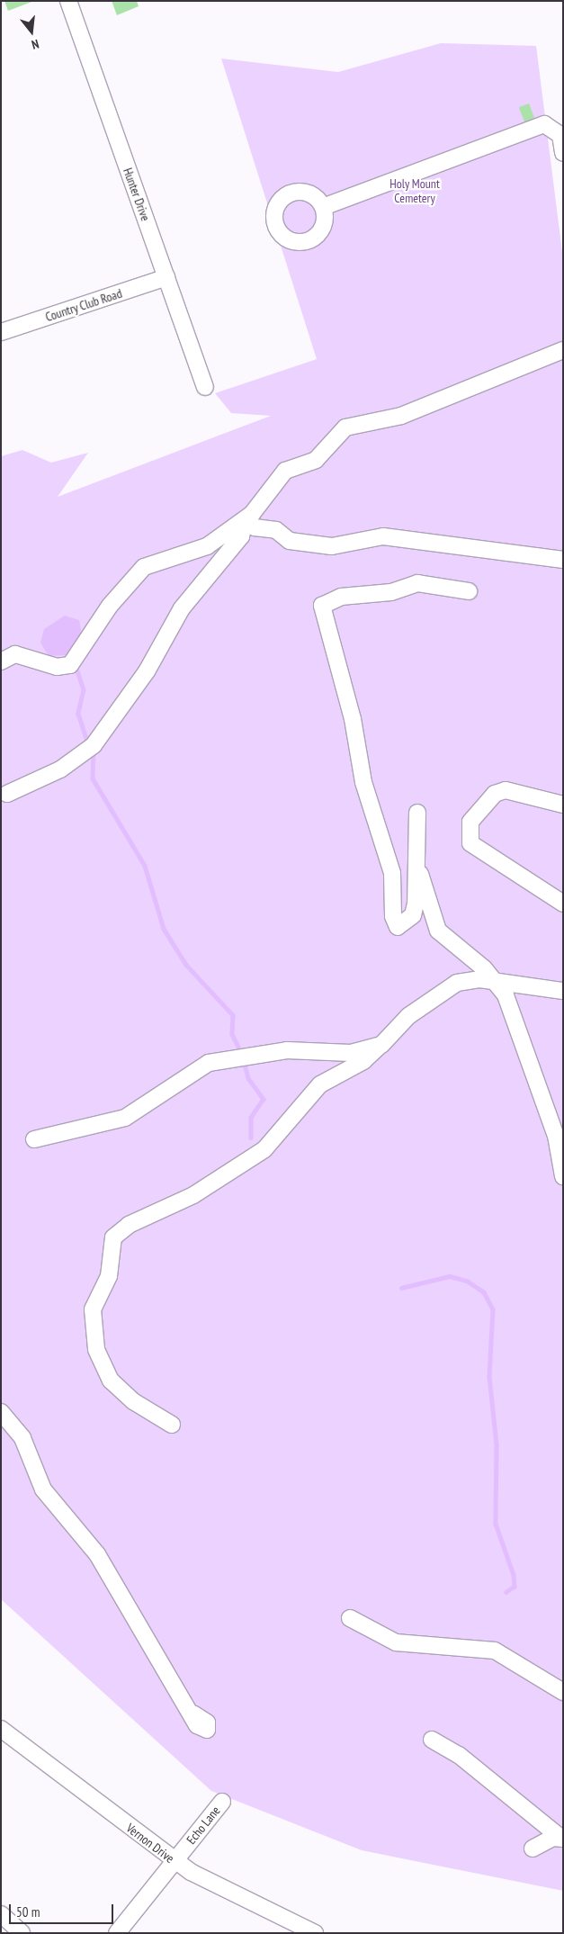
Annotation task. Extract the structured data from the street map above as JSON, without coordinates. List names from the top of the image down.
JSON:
{
  "streets": {
    "street": [
      "Hunter Drive",
      "Country Club Road",
      "Echo Lane",
      "Vernon Drive"
    ]
  },
  "crossings": [
    ["Hunter Drive", "Country Club Road"],
    ["Echo Lane", "Vernon Drive"]
  ],
  "parks": ["Holy Mount Cemetery"],
  "scale_bar": "50 m",
  "north": "bottom"
}
